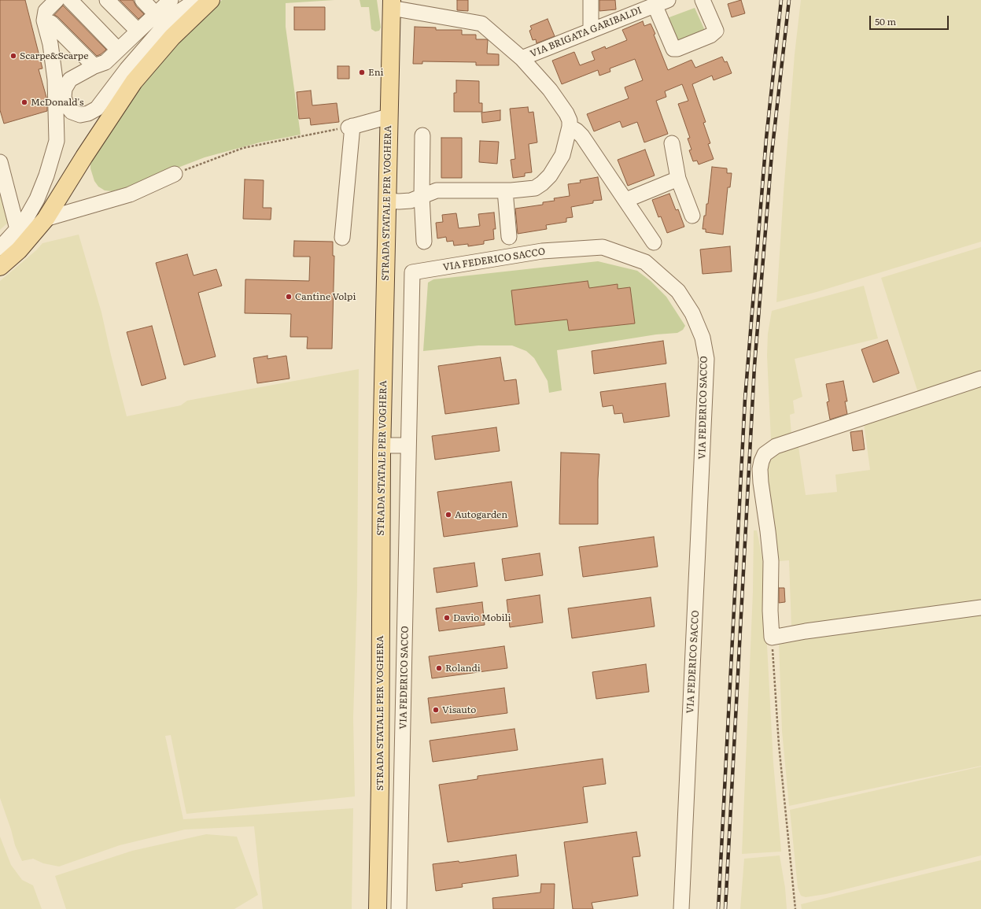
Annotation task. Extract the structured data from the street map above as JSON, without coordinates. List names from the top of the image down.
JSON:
{
  "streets": {
    "main road": ["STRADA STATALE PER VOGHERA"],
    "street": ["VIA BRIGATA GARIBALDI", "VIA FEDERICO SACCO"]
  },
  "places": [
    "Scarpe&Scarpe",
    "Eni",
    "McDonald's",
    "Cantine Volpi",
    "Autogarden",
    "Davio Mobili",
    "Rolandi",
    "Visauto"
  ],
  "scale_bar": "50 m"
}
